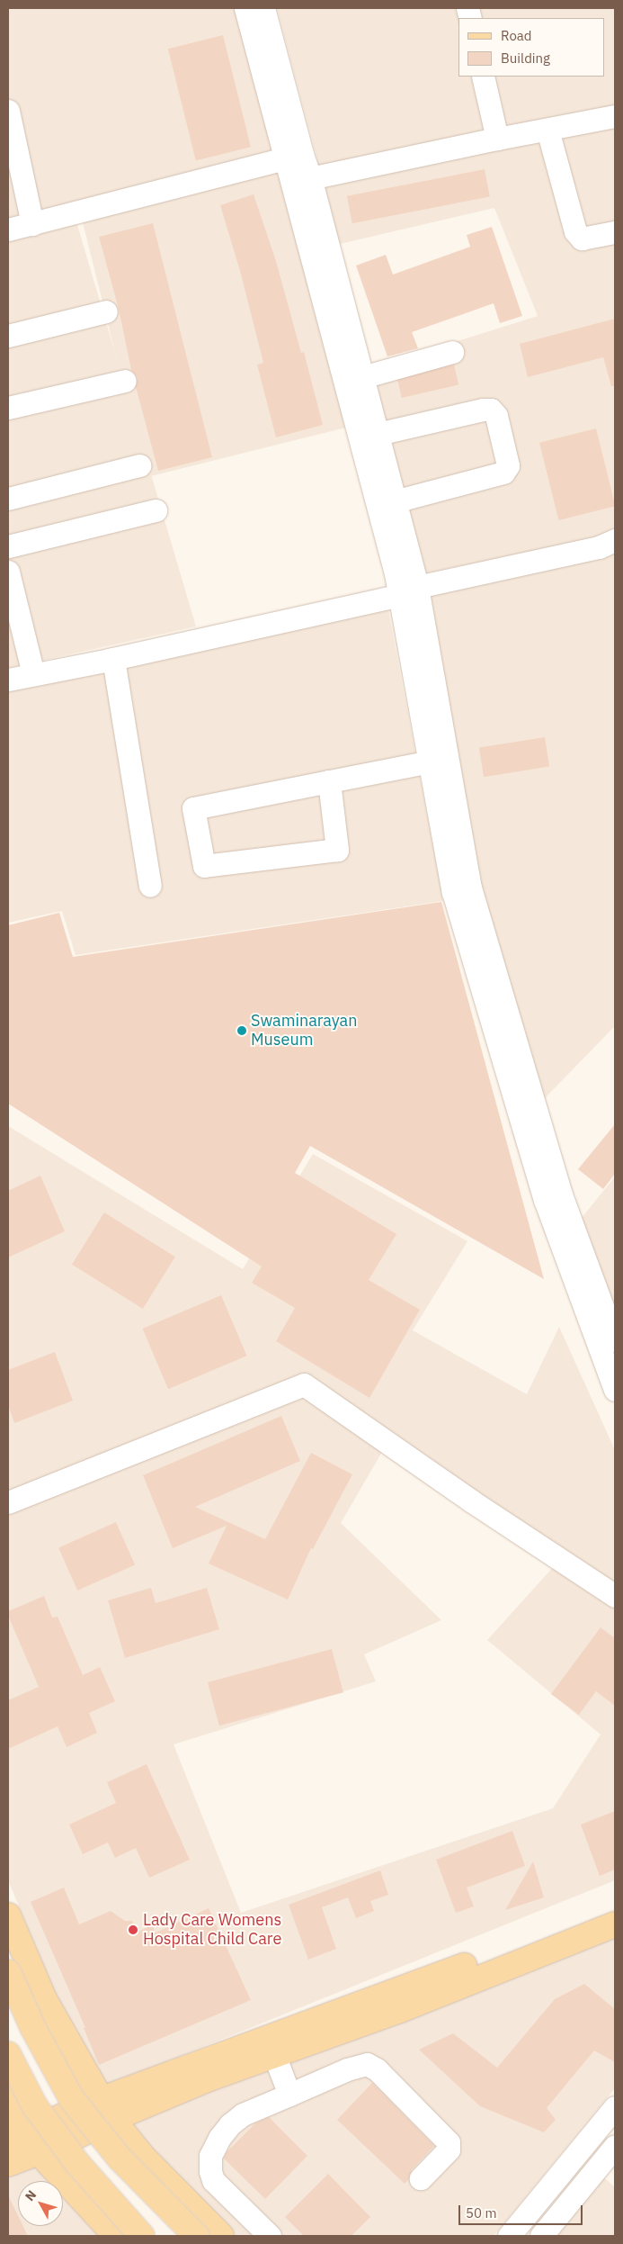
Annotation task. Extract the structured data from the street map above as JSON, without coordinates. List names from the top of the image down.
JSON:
{
  "places": ["Swaminarayan Museum", "Lady Care Womens Hospital Child Care"],
  "legend": ["Road", "Building"],
  "scale_bar": "50 m",
  "north": "top left"
}
